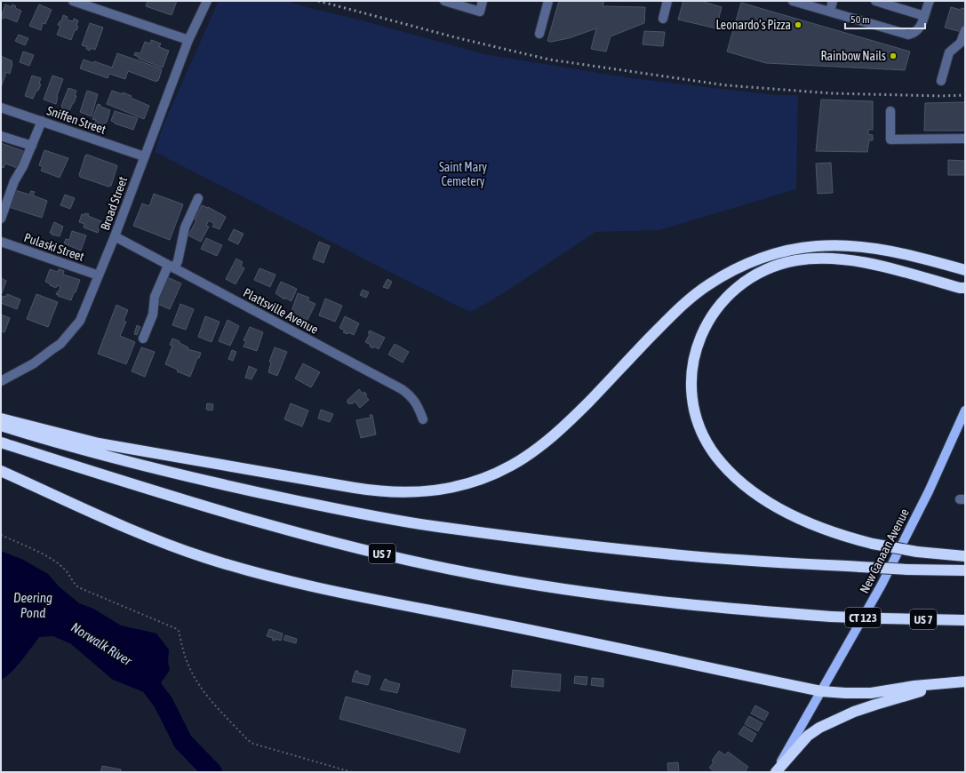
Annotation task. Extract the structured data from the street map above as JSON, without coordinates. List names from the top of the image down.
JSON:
{
  "streets": {
    "highway": ["US 7"],
    "main road": ["New Canaan Avenue", "CT 123"],
    "street": [
      "Sniffen Street",
      "Broad Street",
      "Pulaski Street",
      "Plattsville Avenue"
    ]
  },
  "crossings": [
    ["Sniffen Street", "Broad Street"],
    ["Broad Street", "Pulaski Street"],
    ["Broad Street", "Plattsville Avenue"]
  ],
  "water": ["Deering Pond", "Norwalk River"],
  "parks": ["Saint Mary Cemetery"],
  "places": ["Leonardo’s Pizza", "Rainbow Nails"],
  "scale_bar": "50 m"
}
